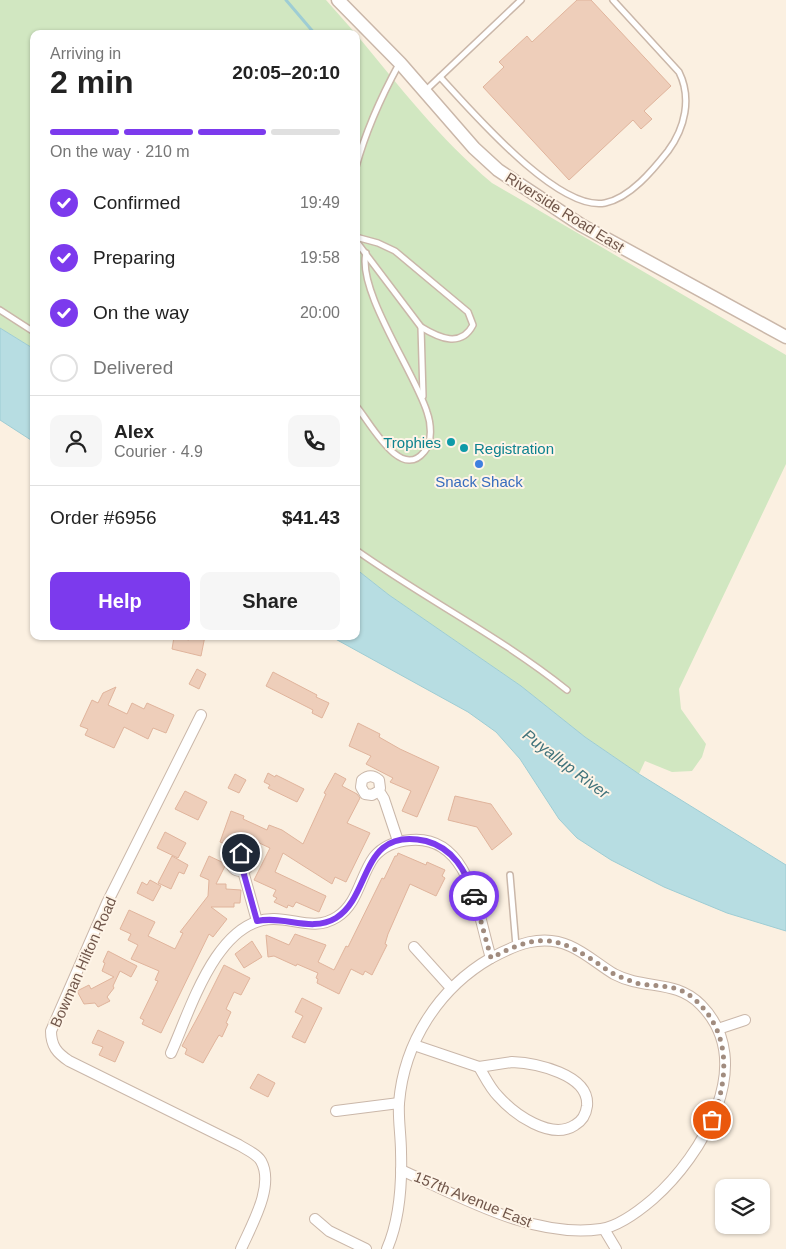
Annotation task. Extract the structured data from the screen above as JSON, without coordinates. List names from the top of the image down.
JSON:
{
  "streets": {
    "street": ["Riverside Road East", "Bowman Hilton Road", "157th Avenue East"]
  },
  "water": ["Puyallup River"],
  "places": ["Trophies", "Registration", "Snack Shack"],
  "page": {
    "heading": ["2 min", "Arriving in", "20:05–20:10"],
    "panel": [
      "Alex",
      "Courier · 4.9",
      "Order #6956",
      "$41.43"
    ],
    "bar": "On the way · 210 m",
    "list": [
      ["Confirmed", "19:49"],
      ["Preparing", "19:58"],
      ["On the way", "20:00"],
      "Delivered"
    ],
    "buttons": ["Help", "Share"]
  }
}
